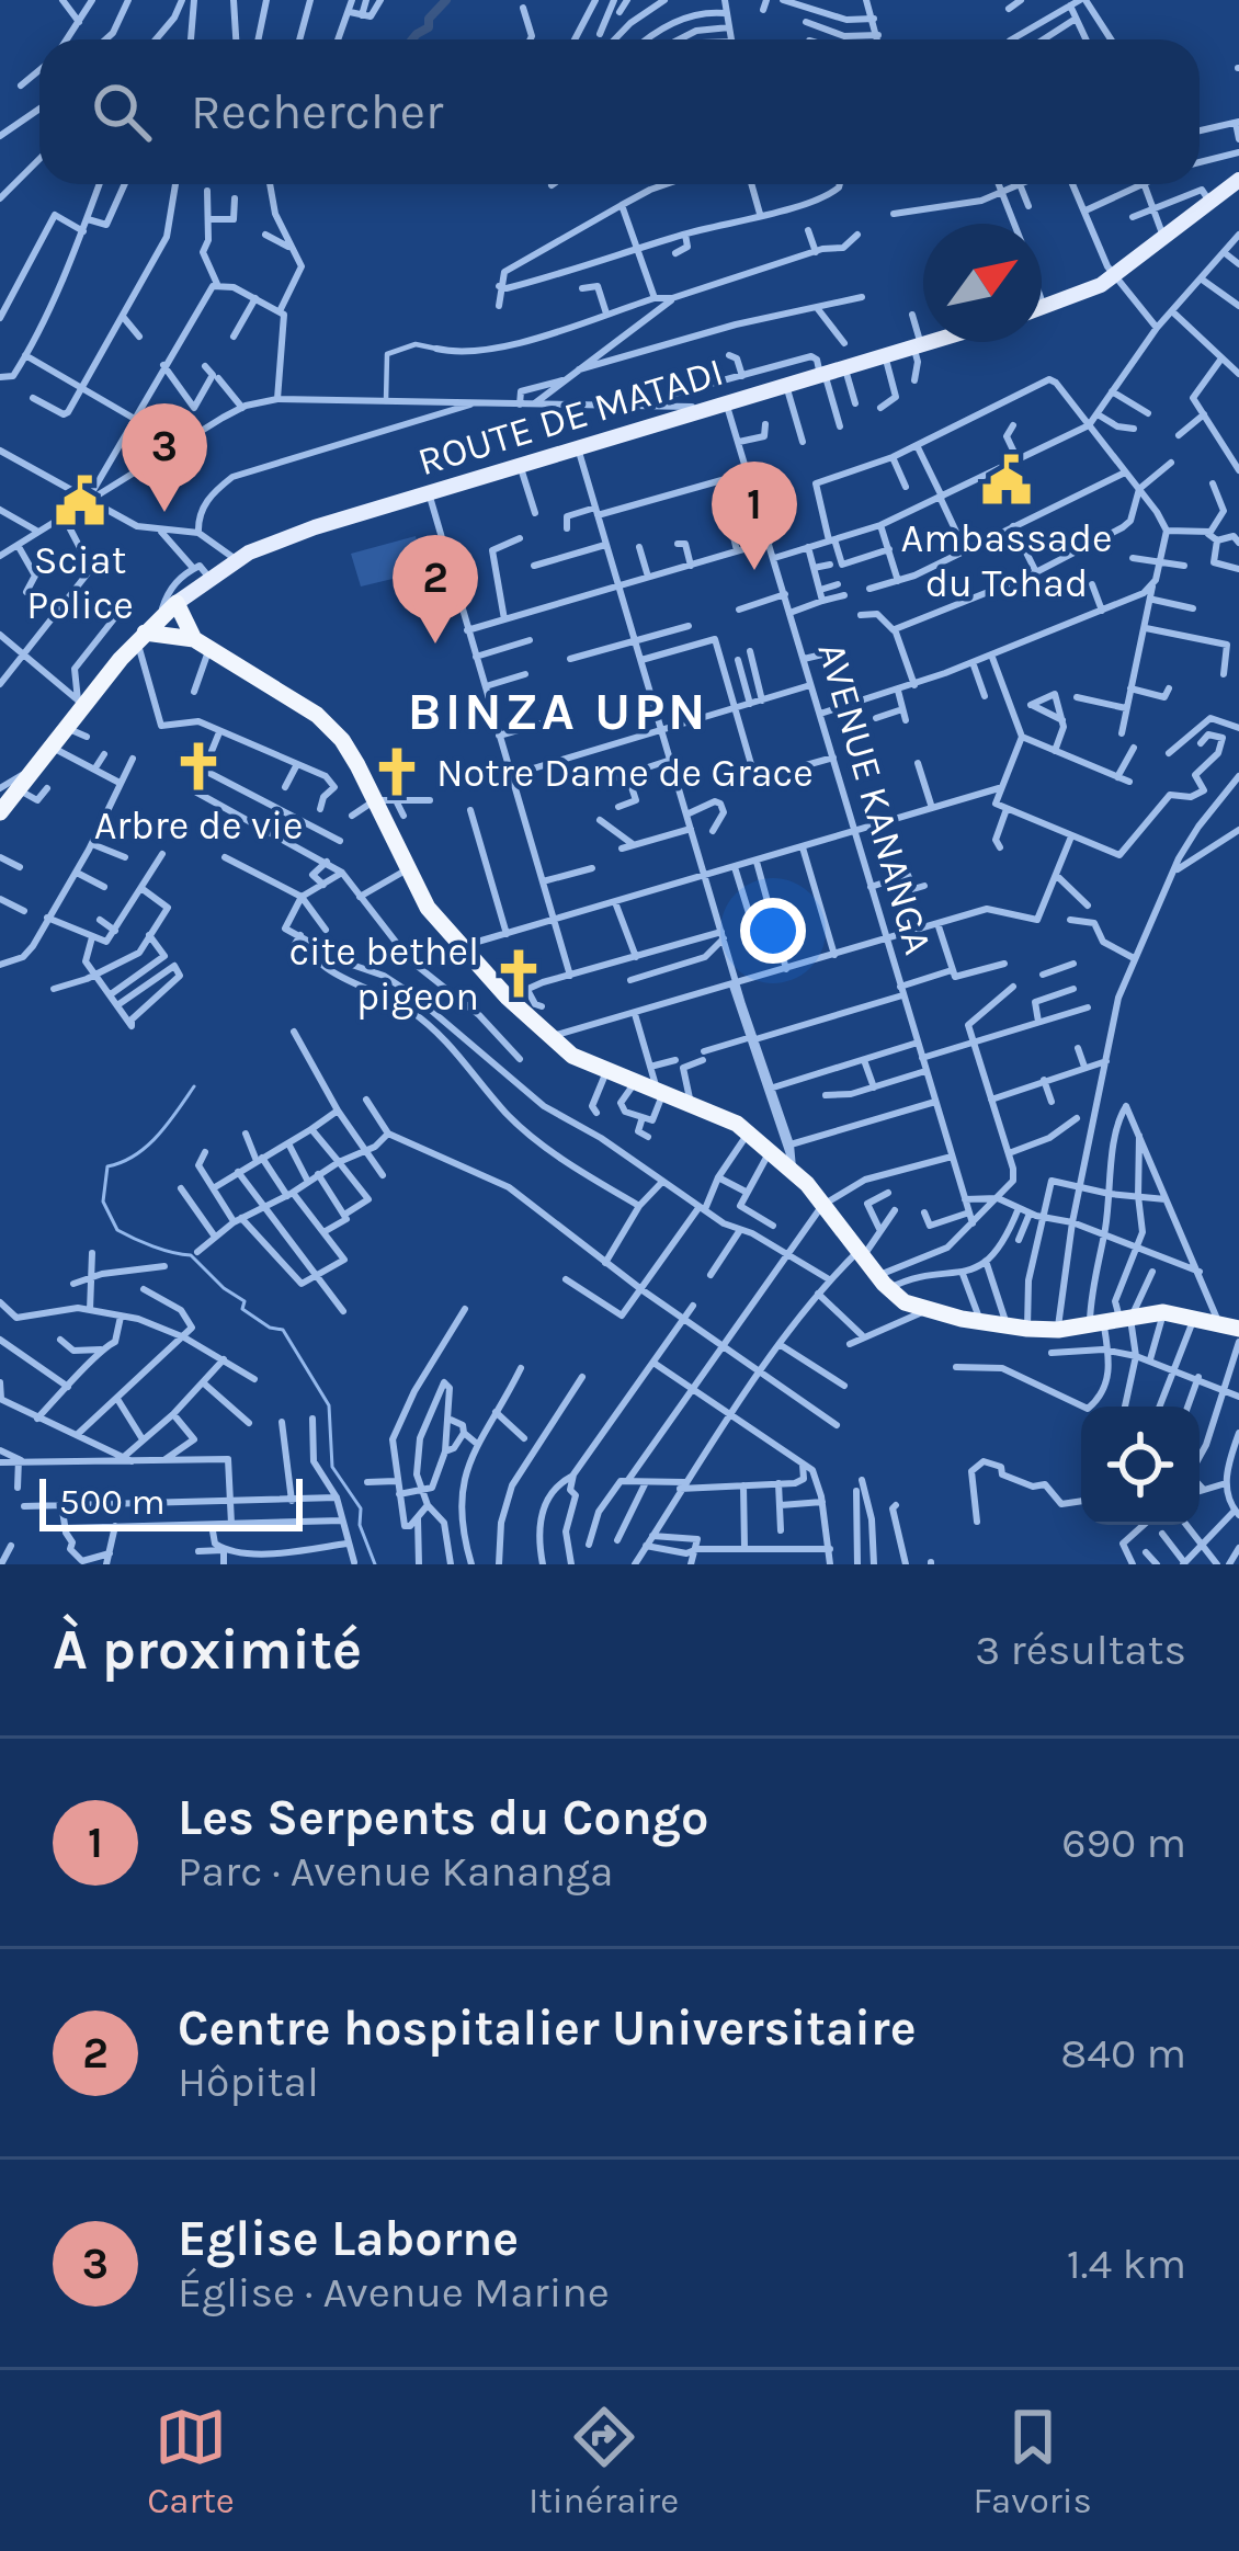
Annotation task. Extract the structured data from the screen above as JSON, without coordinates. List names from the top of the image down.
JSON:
{
  "streets": {
    "main road": ["ROUTE DE MATADI"],
    "street": ["AVENUE KANANGA"]
  },
  "crossings": [
    ["ROUTE DE MATADI", "AVENUE KANANGA"]
  ],
  "districts": ["BINZA UPN"],
  "places": {
    "public building": ["Ambassade du Tchad", "Sciat Police"],
    "church": ["Arbre de vie", "Notre Dame de Grace", "cite bethel pigeon"]
  },
  "scale_bar": "500 m",
  "north": "top right",
  "page": {
    "search": "Rechercher",
    "pins": ["3", "1", "2"],
    "scale": "500 m",
    "heading": ["À proximité", "3 résultats"],
    "list": [
      {
        "mark": "1",
        "name": "Les Serpents du Congo",
        "note": "Parc · Avenue Kananga",
        "value": "690 m"
      },
      {
        "mark": "2",
        "name": "Centre hospitalier Universitaire",
        "note": "Hôpital",
        "value": "840 m"
      },
      {
        "mark": "3",
        "name": "Eglise Laborne",
        "note": "Église · Avenue Marine",
        "value": "1.4 km"
      }
    ],
    "nav": ["Carte", "Itinéraire", "Favoris"]
  }
}
